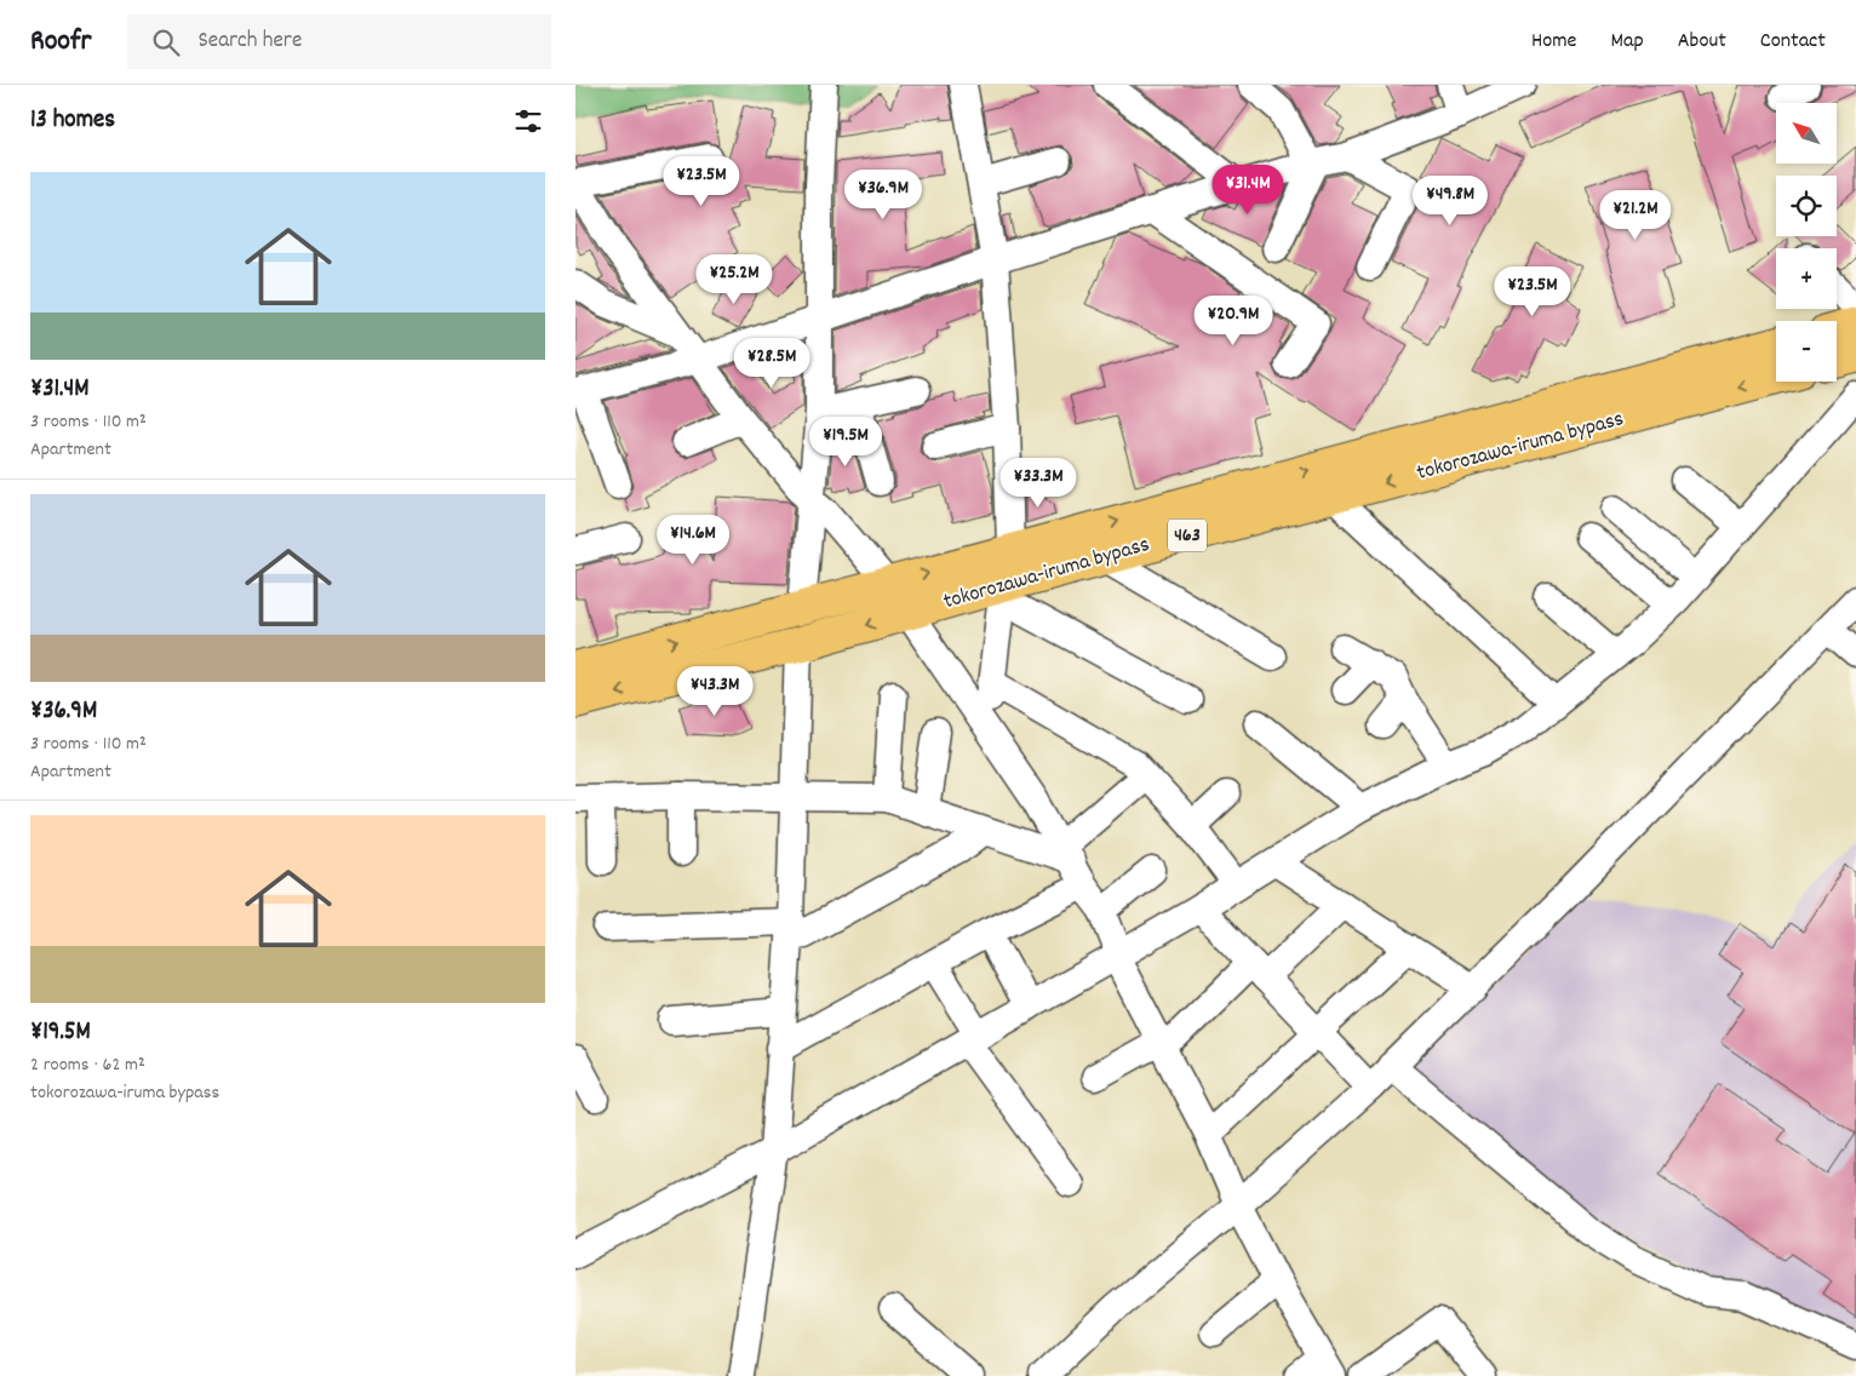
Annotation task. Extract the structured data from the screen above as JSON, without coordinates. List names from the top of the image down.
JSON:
{
  "streets": {
    "highway": ["tokorozawa-iruma bypass", "463"]
  },
  "north": "top left",
  "page": {
    "header": "Roofr",
    "search": "Search here",
    "nav": [
      "Home",
      "Map",
      "About",
      "Contact"
    ],
    "heading": "13 homes",
    "map_buttons": ["+", "−"],
    "price": [
      "¥23.5M",
      "¥31.4M",
      "¥36.9M",
      "¥49.8M",
      "¥21.2M",
      "¥25.2M",
      "¥23.5M",
      "¥20.9M",
      "¥28.5M",
      "¥19.5M",
      "¥33.3M",
      "¥14.6M",
      "¥43.3M"
    ],
    "list": [
      {
        "name": "¥31.4M",
        "note": "3 rooms · 110 m² · Apartment"
      },
      {
        "name": "¥36.9M",
        "note": "3 rooms · 110 m² · Apartment"
      },
      {
        "name": "¥19.5M",
        "note": "2 rooms · 62 m² · tokorozawa-iruma bypass"
      }
    ]
  }
}
